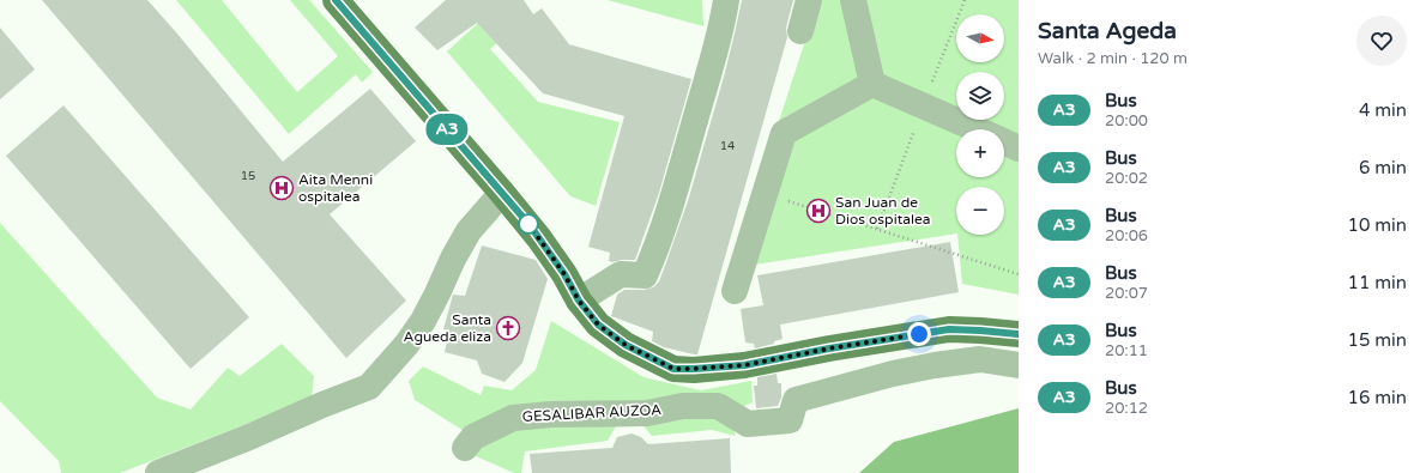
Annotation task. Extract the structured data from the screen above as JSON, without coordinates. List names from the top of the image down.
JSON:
{
  "streets": {
    "street": ["GESALIBAR AUZOA"]
  },
  "places": {
    "hospital": ["Aita Menni ospitalea", "San Juan de Dios ospitalea"],
    "church": ["Santa Agueda eliza"]
  },
  "lines": ["bus line A3"],
  "house_numbers": ["14", "15"],
  "north": "right",
  "page": {
    "on_map": "A3",
    "heading": ["Santa Ageda", "Walk · 2 min · 120 m"],
    "map_buttons": ["+", "−"],
    "list": [
      {
        "mark": "A3",
        "name": "Bus",
        "note": "20:00",
        "value": "4 min"
      },
      {
        "mark": "A3",
        "name": "Bus",
        "note": "20:02",
        "value": "6 min"
      },
      {
        "mark": "A3",
        "name": "Bus",
        "note": "20:06",
        "value": "10 min"
      },
      {
        "mark": "A3",
        "name": "Bus",
        "note": "20:07",
        "value": "11 min"
      },
      {
        "mark": "A3",
        "name": "Bus",
        "note": "20:11",
        "value": "15 min"
      },
      {
        "mark": "A3",
        "name": "Bus",
        "note": "20:12",
        "value": "16 min"
      }
    ]
  }
}
